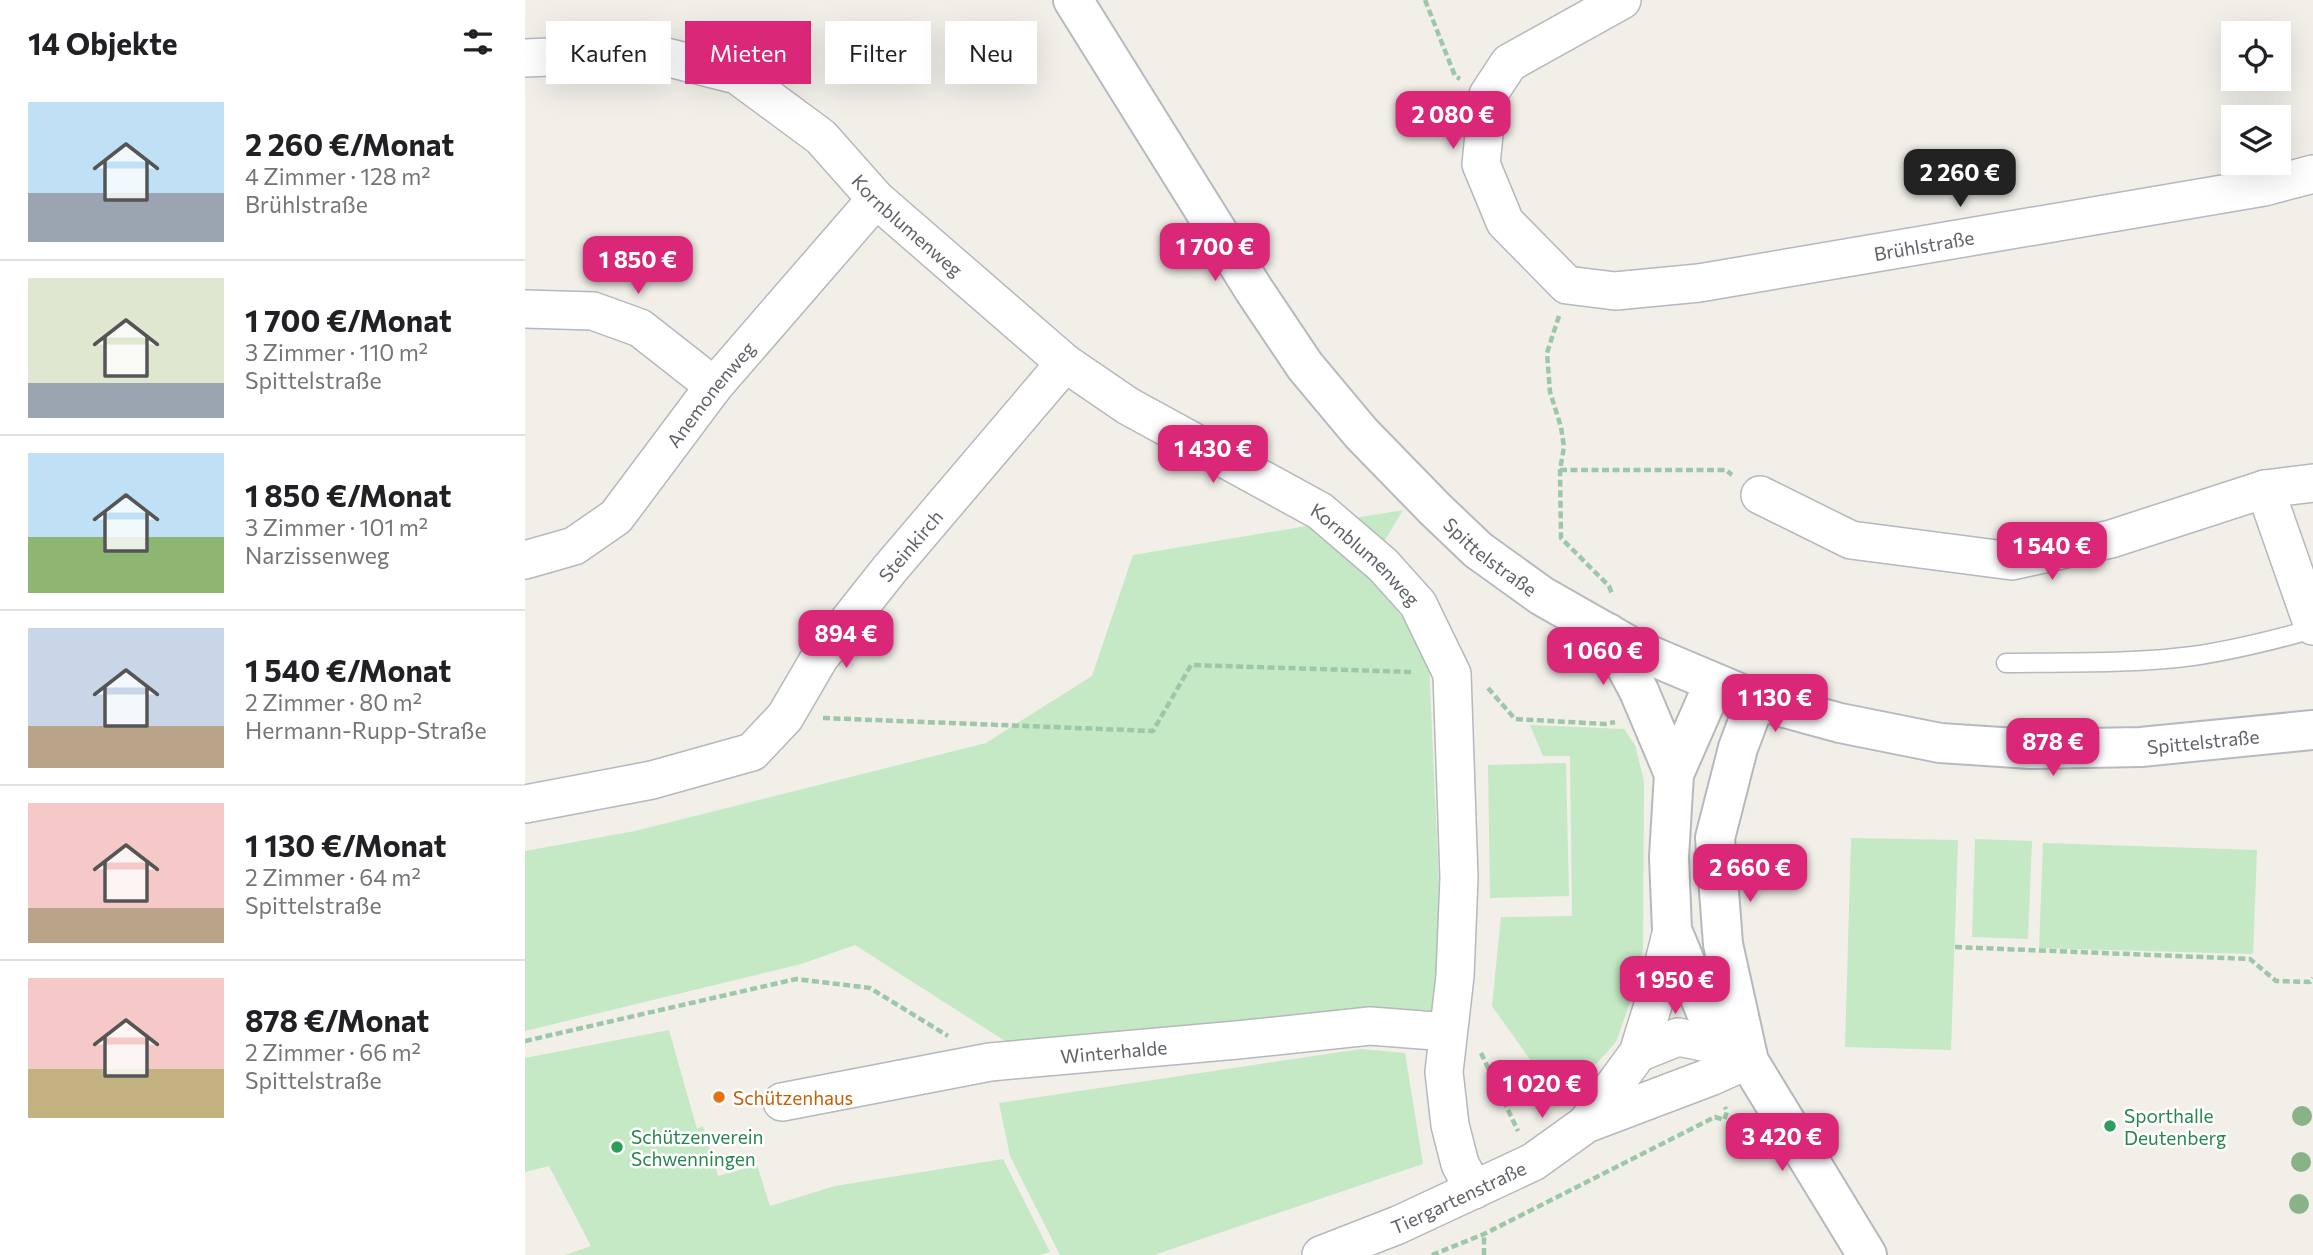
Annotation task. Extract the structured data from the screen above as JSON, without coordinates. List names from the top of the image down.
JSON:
{
  "streets": {
    "main road": ["Spittelstraße"],
    "street": [
      "Kornblumenweg",
      "Brühlstraße",
      "Anemonenweg",
      "Steinkirch",
      "Winterhalde",
      "Tiergartenstraße"
    ]
  },
  "crossings": [
    ["Kornblumenweg", "Anemonenweg"],
    ["Kornblumenweg", "Steinkirch"],
    ["Kornblumenweg", "Winterhalde"],
    ["Kornblumenweg", "Tiergartenstraße"]
  ],
  "places": ["Schützenhaus", "Sporthalle Deutenberg", "Schützenverein Schwenningen"],
  "page": {
    "heading": "14 Objekte",
    "chip": [
      "Kaufen",
      "Mieten",
      "Filter",
      "Neu"
    ],
    "list": [
      {
        "name": "2 260 €/Monat",
        "note": "4 Zimmer · 128 m² · Brühlstraße"
      },
      {
        "name": "1 700 €/Monat",
        "note": "3 Zimmer · 110 m² · Spittelstraße"
      },
      {
        "name": "1 850 €/Monat",
        "note": "3 Zimmer · 101 m² · Narzissenweg"
      },
      {
        "name": "1 540 €/Monat",
        "note": "2 Zimmer · 80 m² · Hermann-Rupp-Straße"
      },
      {
        "name": "1 130 €/Monat",
        "note": "2 Zimmer · 64 m² · Spittelstraße"
      },
      {
        "name": "878 €/Monat",
        "note": "2 Zimmer · 66 m² · Spittelstraße"
      }
    ],
    "price": [
      "2 080 €",
      "2 260 €",
      "1 700 €",
      "1 850 €",
      "1 430 €",
      "1 540 €",
      "894 €",
      "1 060 €",
      "1 130 €",
      "878 €",
      "2 660 €",
      "1 950 €",
      "1 020 €",
      "3 420 €"
    ]
  }
}
